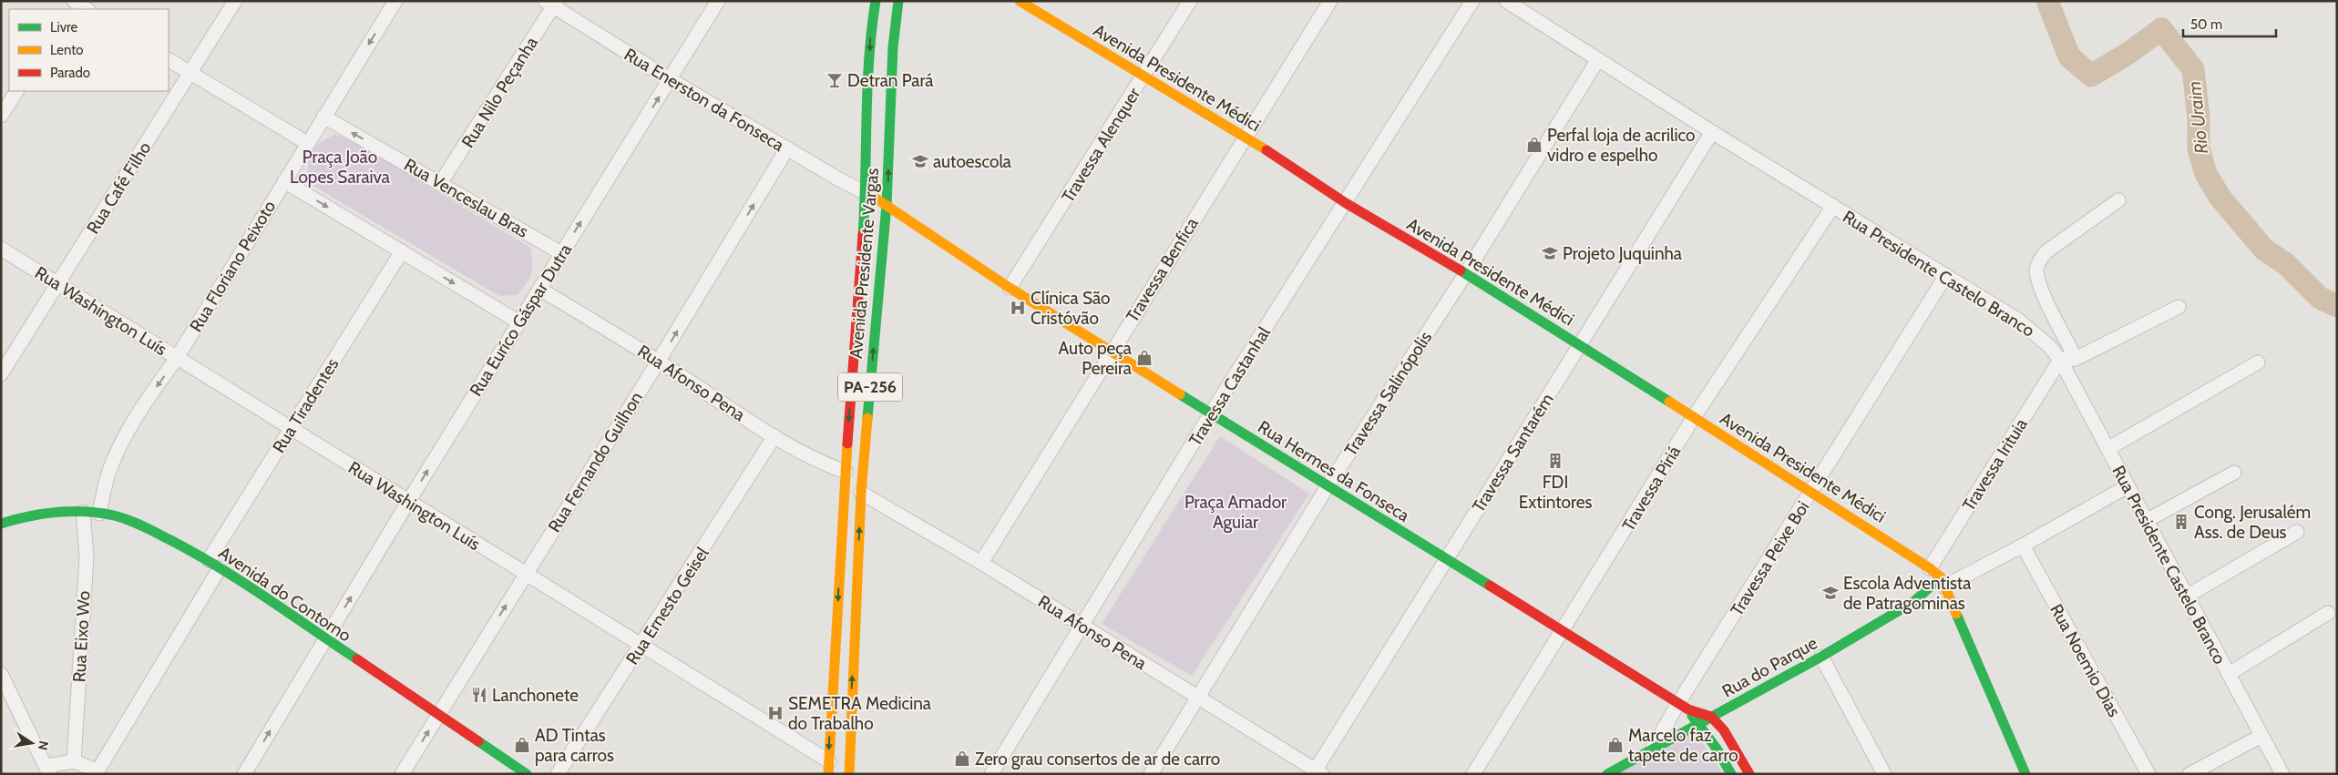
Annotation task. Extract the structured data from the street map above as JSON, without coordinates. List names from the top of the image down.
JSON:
{
  "streets": {
    "street": [
      "Avenida Presidente Médici",
      "Rua Nilo Peçanha",
      "Rua Enerston da Fonseca",
      "Travessa Alenquer",
      "Rua Café Filho",
      "Rua Venceslau Bras",
      "Avenida Presidente Vargas",
      "Rua Floriano Peixoto",
      "Travessa Benfica",
      "Rua Presidente Castelo Branco",
      "Rua Washington Luís",
      "Rua Euríco Gáspar Dutra",
      "Rua Afonso Pena",
      "Travessa Castanhal",
      "PA-256",
      "Travessa Salinópolis",
      "Rua Tiradentes",
      "Travessa Santarém",
      "Rua Fernando Guilhon",
      "Travessa Irituia",
      "Rua Hermes da Fonseca",
      "Travessa Piriá",
      "Travessa Peixe Boi",
      "Avenida do Contorno",
      "Rua Ernesto Geisel",
      "Rua Eixo Wo",
      "Rua Noemio Dias",
      "Rua do Parque"
    ]
  },
  "crossings": [
    ["Avenida Presidente Médici", "Travessa Alenquer"],
    ["Avenida Presidente Médici", "Travessa Benfica"],
    ["Avenida Presidente Médici", "Travessa Castanhal"],
    ["Avenida Presidente Médici", "Travessa Salinópolis"],
    ["Avenida Presidente Médici", "Travessa Santarém"],
    ["Avenida Presidente Médici", "Travessa Irituia"],
    ["Avenida Presidente Médici", "Travessa Piriá"],
    ["Avenida Presidente Médici", "Travessa Peixe Boi"],
    ["Avenida Presidente Médici", "Rua do Parque"],
    ["Rua Nilo Peçanha", "Rua Enerston da Fonseca"],
    ["Rua Nilo Peçanha", "Rua Venceslau Bras"],
    ["Rua Enerston da Fonseca", "Avenida Presidente Vargas"],
    ["Rua Enerston da Fonseca", "Rua Euríco Gáspar Dutra"],
    ["Rua Enerston da Fonseca", "Rua Fernando Guilhon"],
    ["Rua Enerston da Fonseca", "Rua Hermes da Fonseca"],
    ["Travessa Alenquer", "Rua Hermes da Fonseca"],
    ["Rua Café Filho", "Rua Washington Luís"],
    ["Rua Venceslau Bras", "Rua Floriano Peixoto"],
    ["Rua Venceslau Bras", "Rua Euríco Gáspar Dutra"],
    ["Avenida Presidente Vargas", "Rua Washington Luís"],
    ["Avenida Presidente Vargas", "Rua Afonso Pena"],
    ["Avenida Presidente Vargas", "Rua Hermes da Fonseca"],
    ["Rua Floriano Peixoto", "Rua Washington Luís"],
    ["Rua Floriano Peixoto", "Avenida do Contorno"],
    ["Travessa Benfica", "Rua Afonso Pena"],
    ["Travessa Benfica", "Rua Hermes da Fonseca"],
    ["Rua Presidente Castelo Branco", "Travessa Salinópolis"],
    ["Rua Presidente Castelo Branco", "Travessa Santarém"],
    ["Rua Presidente Castelo Branco", "Travessa Irituia"],
    ["Rua Presidente Castelo Branco", "Travessa Piriá"],
    ["Rua Presidente Castelo Branco", "Travessa Peixe Boi"],
    ["Rua Washington Luís", "Rua Euríco Gáspar Dutra"],
    ["Rua Washington Luís", "Rua Tiradentes"],
    ["Rua Washington Luís", "Rua Fernando Guilhon"],
    ["Rua Washington Luís", "Rua Ernesto Geisel"],
    ["Rua Euríco Gáspar Dutra", "Rua Afonso Pena"],
    ["Rua Euríco Gáspar Dutra", "Avenida do Contorno"],
    ["Rua Afonso Pena", "Travessa Castanhal"],
    ["Rua Afonso Pena", "Travessa Salinópolis"],
    ["Rua Afonso Pena", "Travessa Santarém"],
    ["Rua Afonso Pena", "Rua Fernando Guilhon"],
    ["Rua Afonso Pena", "Rua Ernesto Geisel"],
    ["Travessa Castanhal", "Rua Hermes da Fonseca"],
    ["Travessa Salinópolis", "Rua Hermes da Fonseca"],
    ["Rua Tiradentes", "Avenida do Contorno"],
    ["Travessa Santarém", "Rua Hermes da Fonseca"],
    ["Rua Fernando Guilhon", "Avenida do Contorno"],
    ["Travessa Irituia", "Rua do Parque"],
    ["Rua Hermes da Fonseca", "Travessa Piriá"],
    ["Rua Hermes da Fonseca", "Travessa Peixe Boi"],
    ["Rua Hermes da Fonseca", "Rua do Parque"],
    ["Travessa Peixe Boi", "Rua do Parque"],
    ["Avenida do Contorno", "Rua Eixo Wo"]
  ],
  "one_way": ["Rua Floriano Peixoto", "Rua Euríco Gáspar Dutra", "Rua Fernando Guilhon"],
  "water": ["Rio Uraim"],
  "parks": ["Praça João Lopes Saraiva", "Praça Amador Aguiar"],
  "places": {
    "bar": ["Detran Pará"],
    "shop": [
      "Perfal loja de acrilico vidro e espelho",
      "Auto peça Pereira",
      "AD Tintas para carros",
      "Marcelo faz tapete de carro",
      "Zero grau consertos de ar de carro"
    ],
    "school or university": ["autoescola", "Projeto Juquinha", "Escola Adventista de Patragominas"],
    "hospital": ["Clínica São Cristóvão", "SEMETRA Medicina do Trabalho"],
    "building": ["FDI Extintores", "Cong. Jerusalém Ass. de Deus"],
    "restaurant": ["Lanchonete"]
  },
  "legend": ["Livre", "Lento", "Parado"],
  "scale_bar": "50 m",
  "north": "right"
}
